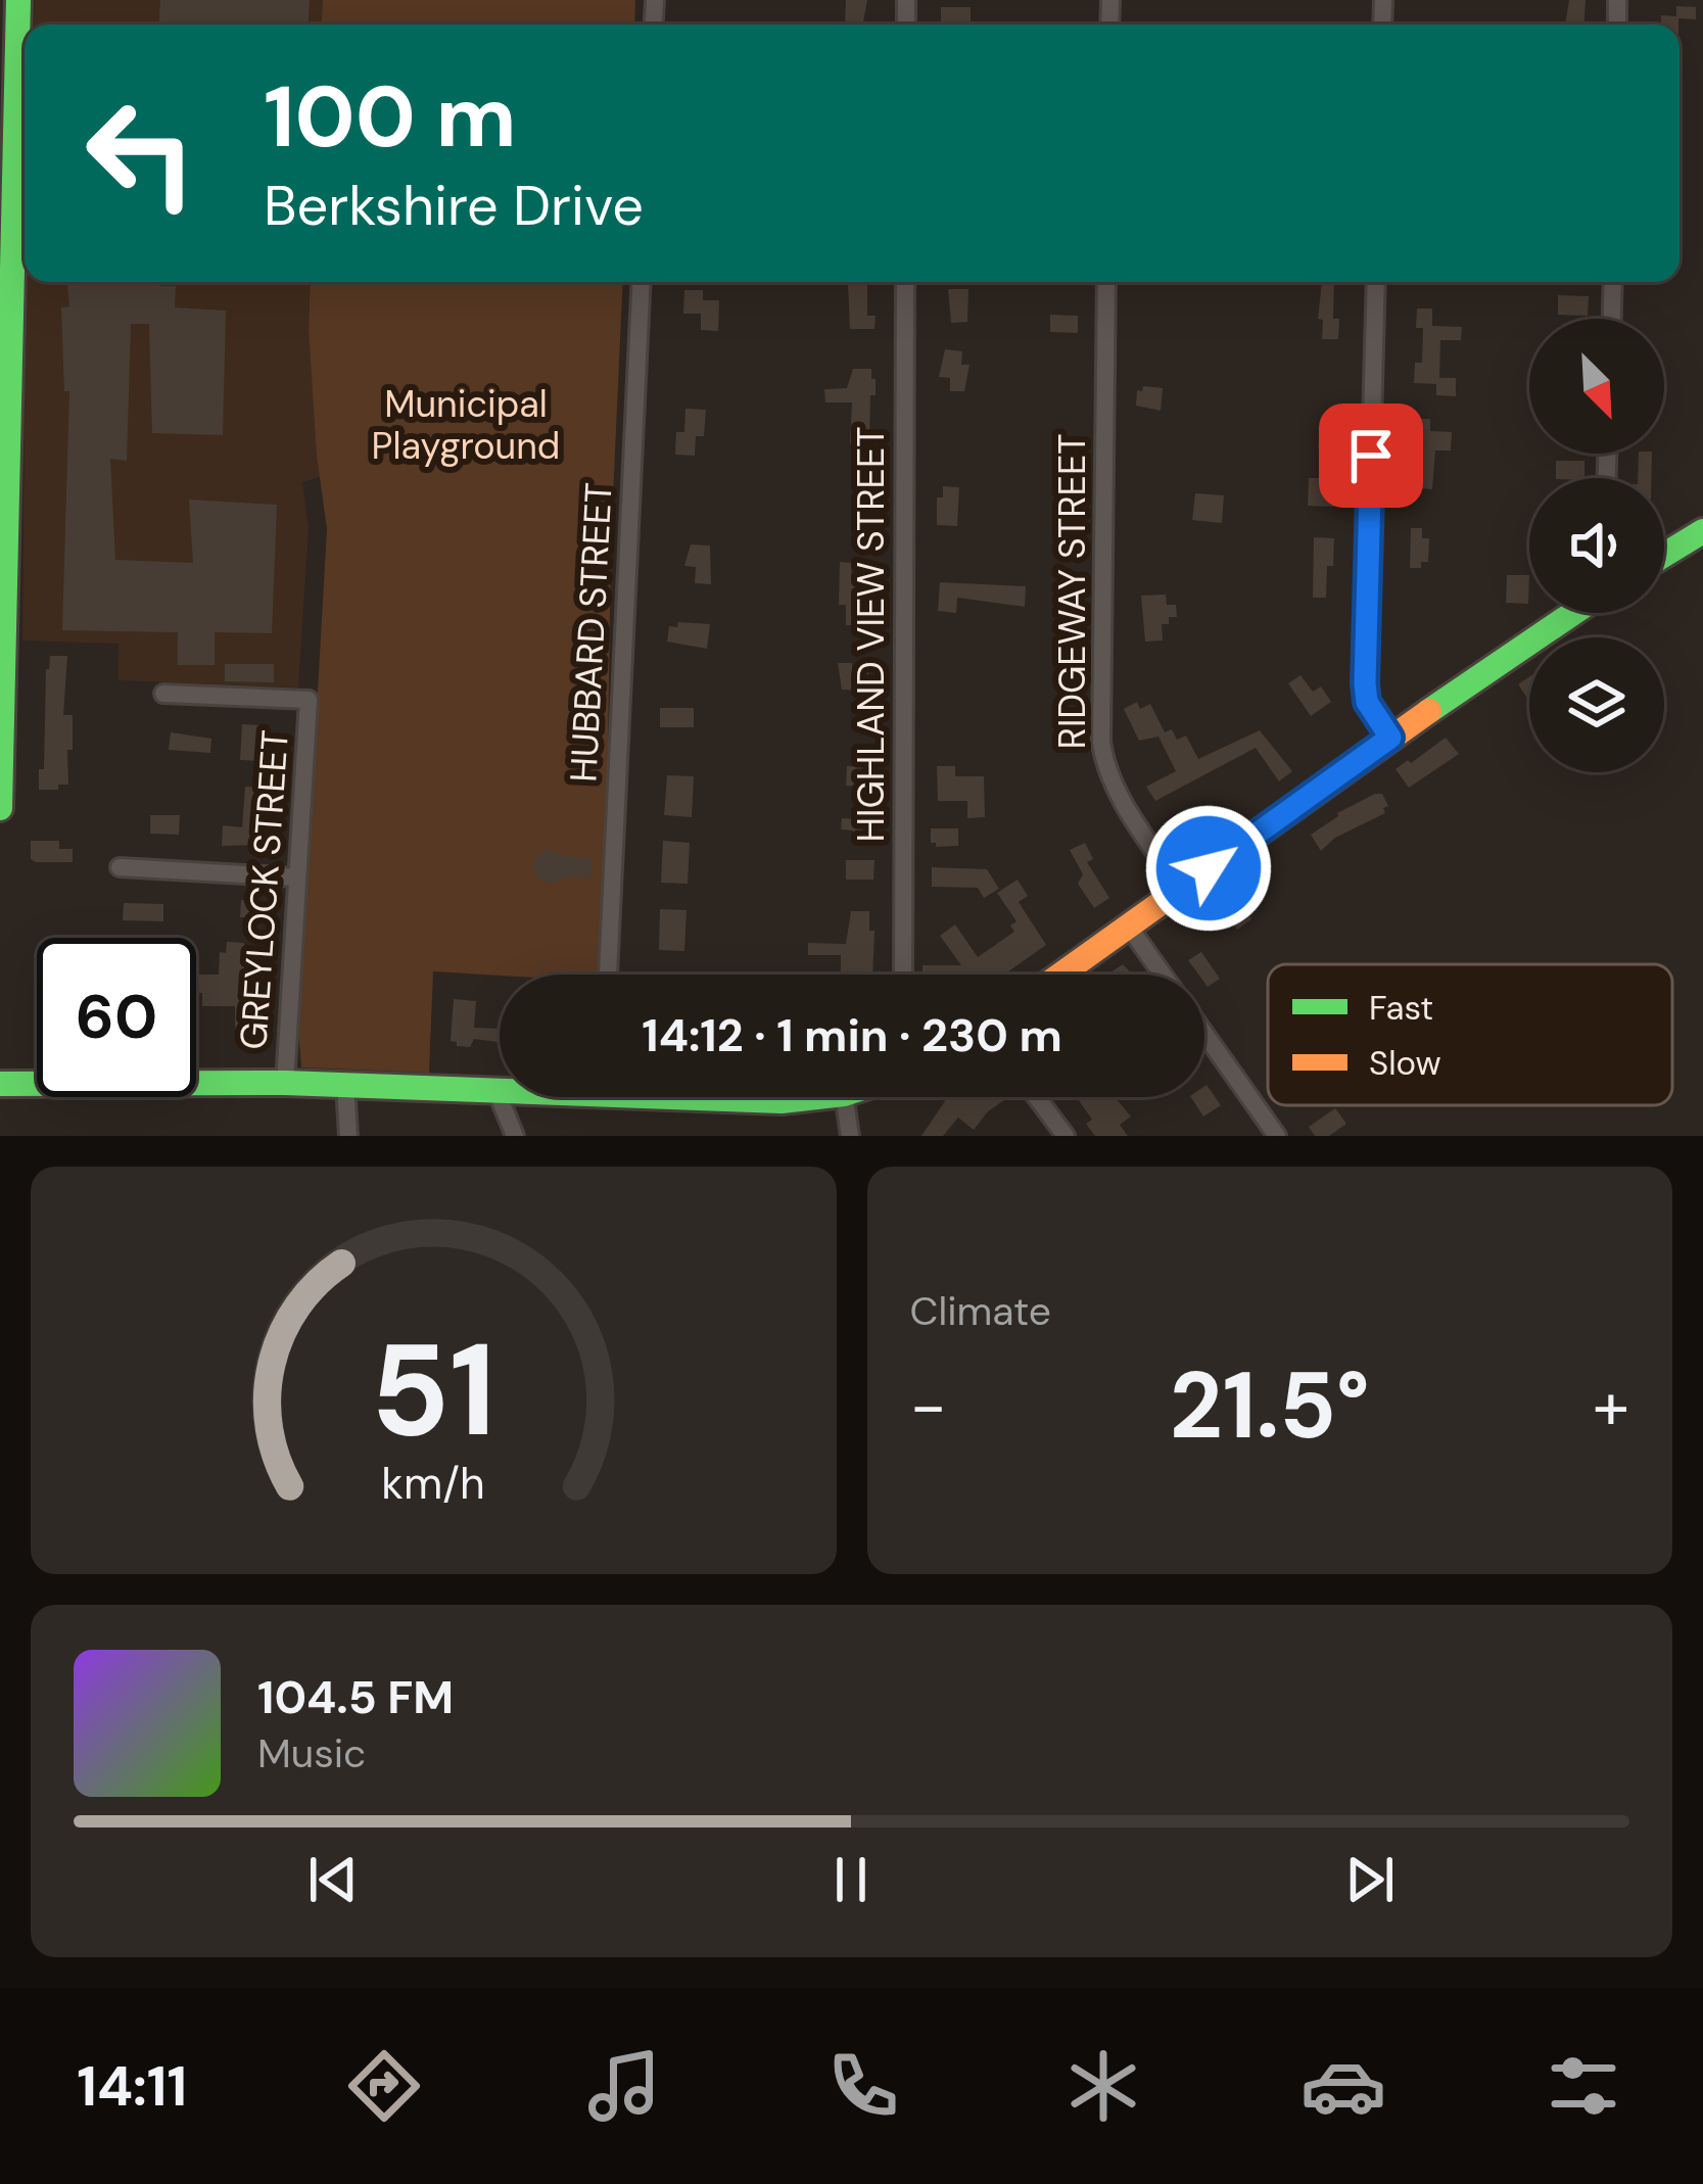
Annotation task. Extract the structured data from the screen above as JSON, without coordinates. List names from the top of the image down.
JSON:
{
  "streets": {
    "street": [
      "RIDGEWAY STREET",
      "HUBBARD STREET",
      "HIGHLAND VIEW STREET",
      "GREYLOCK STREET"
    ]
  },
  "parks": ["Municipal Playground"],
  "legend": ["Fast", "Slow"],
  "north": "bottom right",
  "page": {
    "turn": ["100 m", "Berkshire Drive"],
    "limit": "60",
    "trip": "14:12 · 1 min · 230 m",
    "tile": "Climate",
    "heat": ["−", "21.5°", "+"],
    "song": ["104.5 FM", "Music"],
    "tabs": "14:11",
    "gauge": ["51", "km/h"]
  }
}
